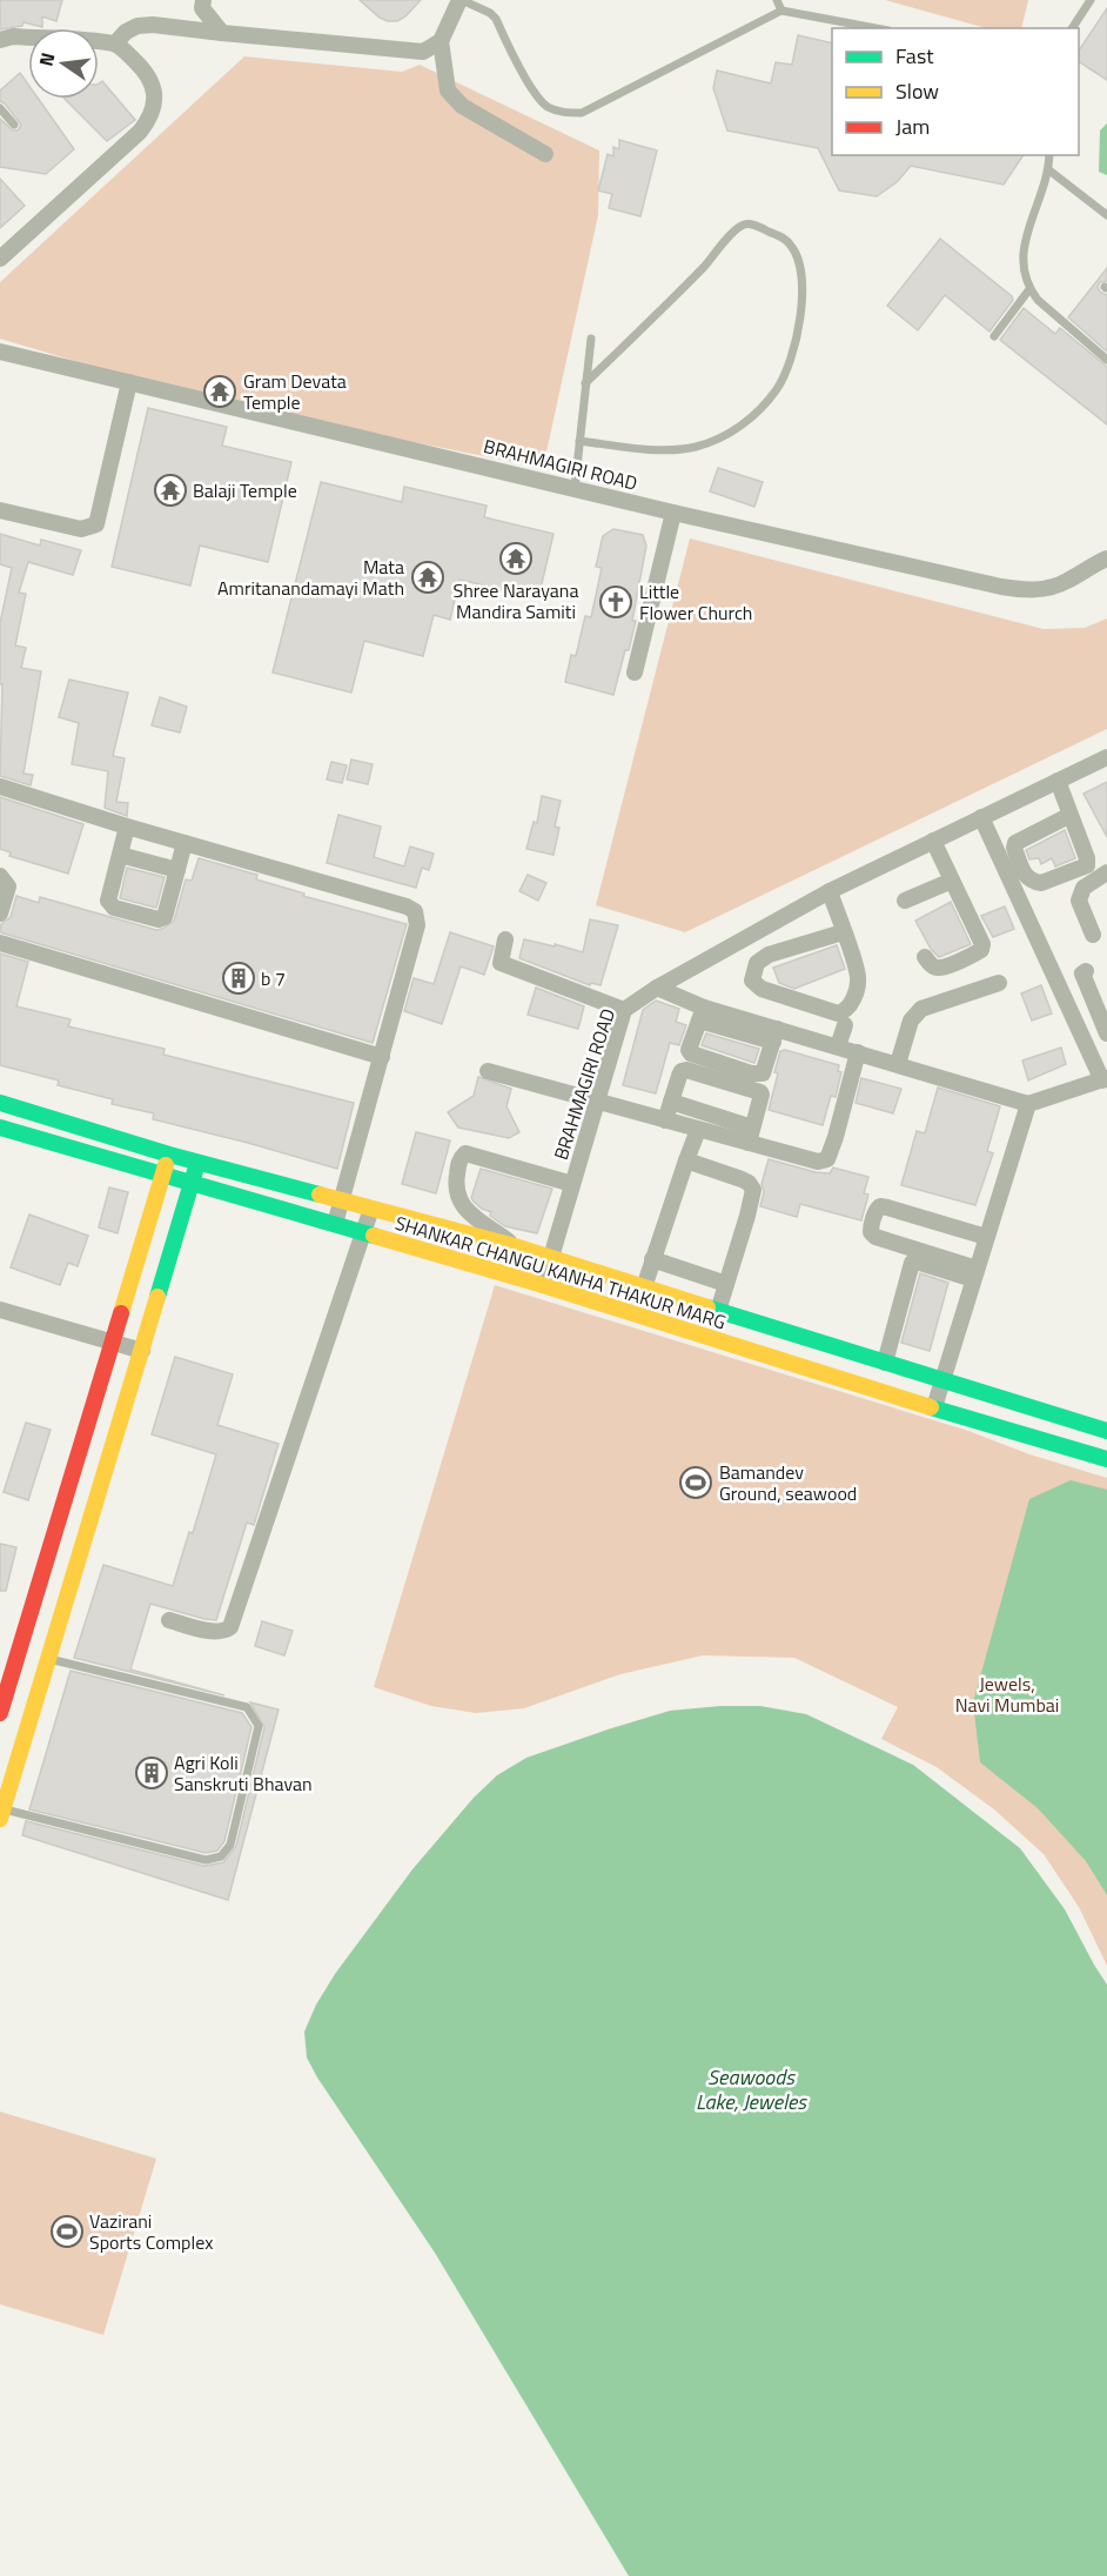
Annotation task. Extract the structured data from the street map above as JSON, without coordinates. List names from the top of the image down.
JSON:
{
  "streets": {
    "street": ["BRAHMAGIRI ROAD", "SHANKAR CHANGU KANHA THAKUR MARG"]
  },
  "crossings": [
    ["BRAHMAGIRI ROAD", "SHANKAR CHANGU KANHA THAKUR MARG"]
  ],
  "water": ["Seawoods Lake, Jeweles"],
  "parks": ["Jewels, Navi Mumbai"],
  "places": {
    "temple": [
      "Gram Devata Temple",
      "Balaji Temple",
      "Shree Narayana Mandira Samiti",
      "Mata Amritanandamayi Math"
    ],
    "church": ["Little Flower Church"],
    "building": ["b 7", "Agri Koli Sanskruti Bhavan"],
    "sports": ["Bamandev Ground, seawood", "Vazirani Sports Complex"]
  },
  "legend": ["Fast", "Slow", "Jam"],
  "north": "left"
}
